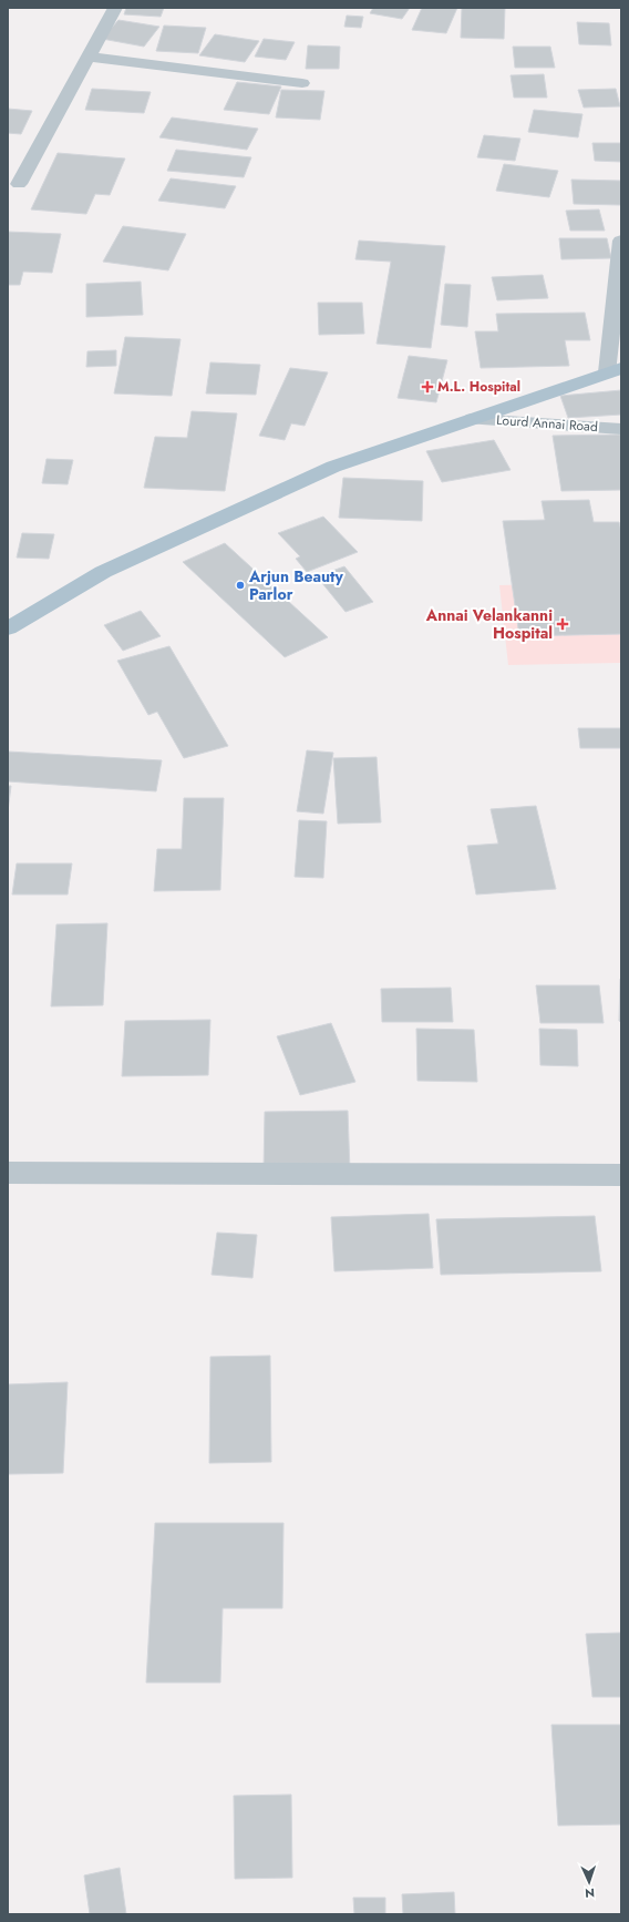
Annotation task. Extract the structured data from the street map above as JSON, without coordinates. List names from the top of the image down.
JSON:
{
  "streets": {
    "street": ["Lourd Annai Road"]
  },
  "places": {
    "health": ["M.L. Hospital", "Annai Velankanni Hospital"],
    "other": ["Arjun Beauty Parlor"]
  },
  "north": "bottom"
}
